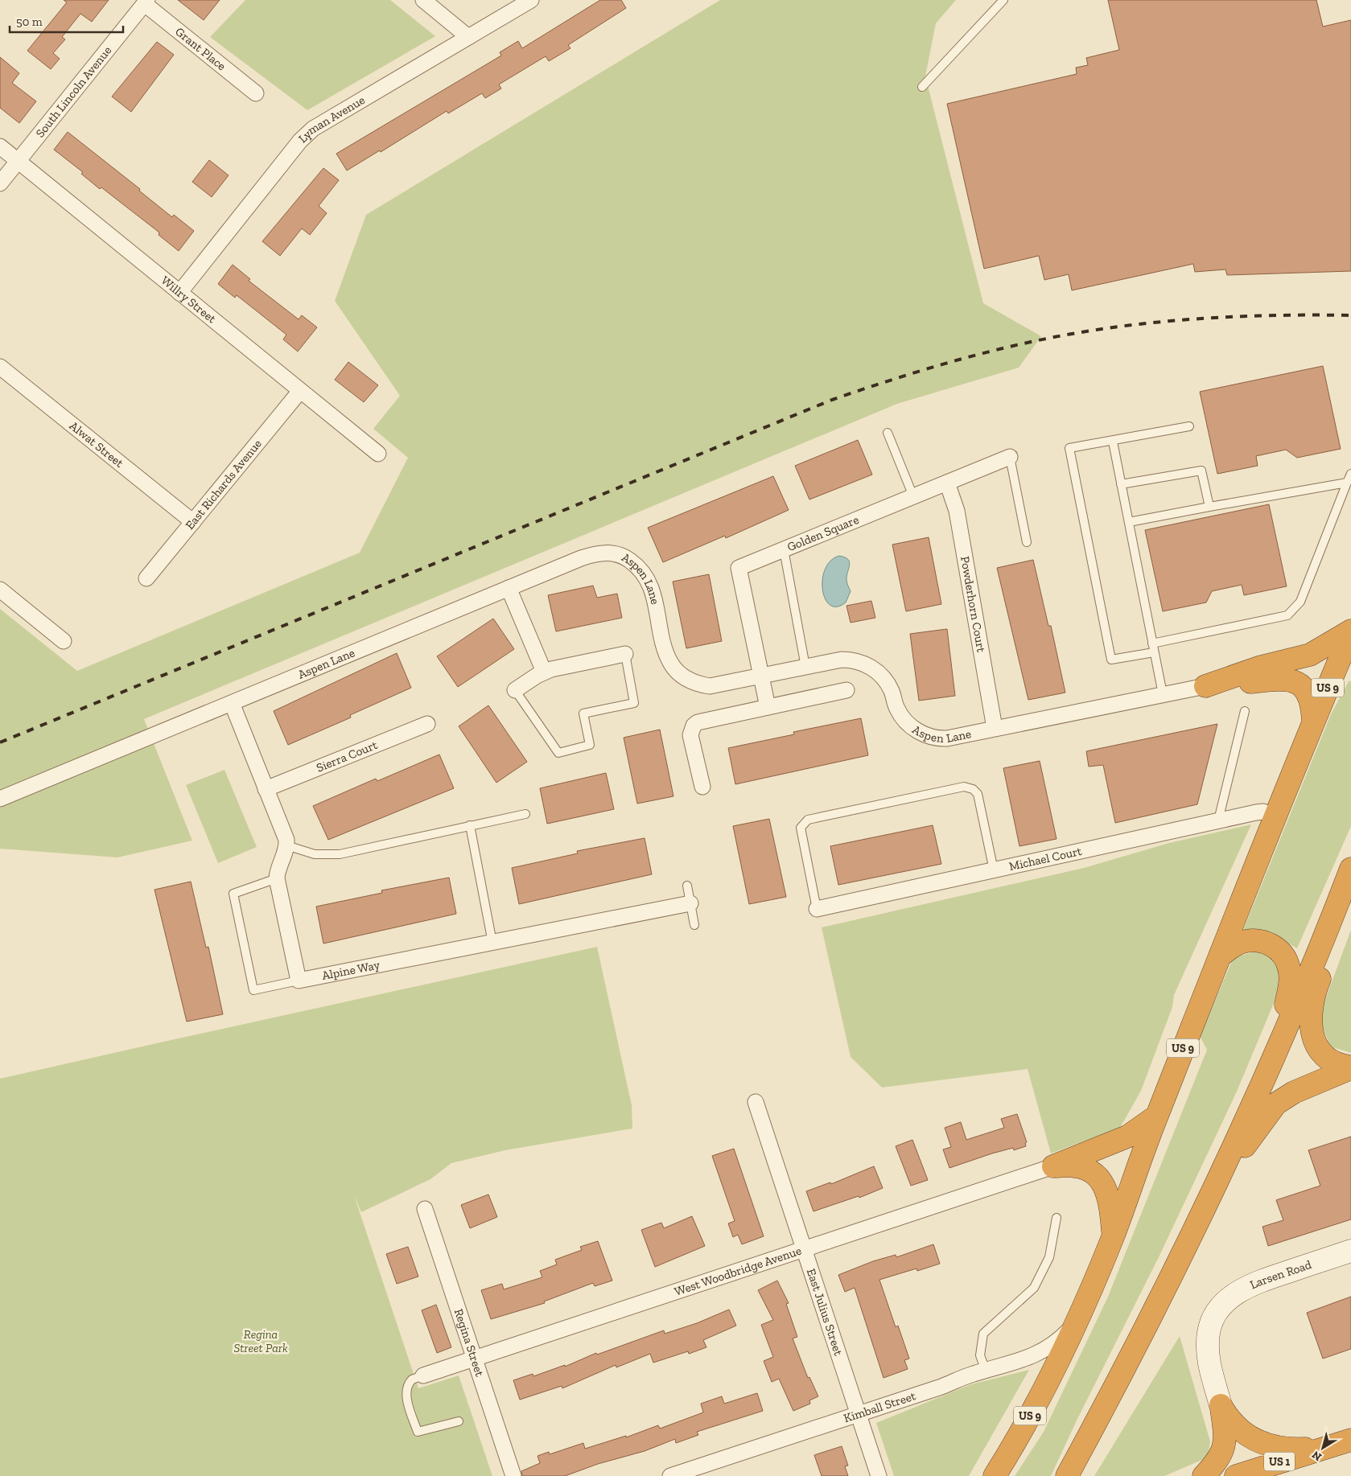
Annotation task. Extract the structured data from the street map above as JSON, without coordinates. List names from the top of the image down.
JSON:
{
  "streets": {
    "highway": ["US 9", "US 1"],
    "street": [
      "Grant Place",
      "South Lincoln Avenue",
      "Lyman Avenue",
      "Willry Street",
      "Alwat Street",
      "East Richards Avenue",
      "Golden Square",
      "Aspen Lane",
      "Powderhorn Court",
      "Sierra Court",
      "Michael Court",
      "Alpine Way",
      "West Woodbridge Avenue",
      "Larsen Road",
      "East Julius Street",
      "Regina Street",
      "Kimball Street"
    ]
  },
  "crossings": [
    ["Grant Place", "South Lincoln Avenue"],
    ["South Lincoln Avenue", "Willry Street"],
    ["Lyman Avenue", "Willry Street"],
    ["Willry Street", "East Richards Avenue"],
    ["Alwat Street", "East Richards Avenue"],
    ["Golden Square", "Aspen Lane"],
    ["Golden Square", "Powderhorn Court"],
    ["Aspen Lane", "Powderhorn Court"],
    ["US 9", "Michael Court"],
    ["US 9", "Kimball Street"],
    ["West Woodbridge Avenue", "East Julius Street"],
    ["West Woodbridge Avenue", "Regina Street"],
    ["East Julius Street", "Kimball Street"]
  ],
  "parks": ["Regina Street Park"],
  "scale_bar": "50 m",
  "north": "bottom left"
}
